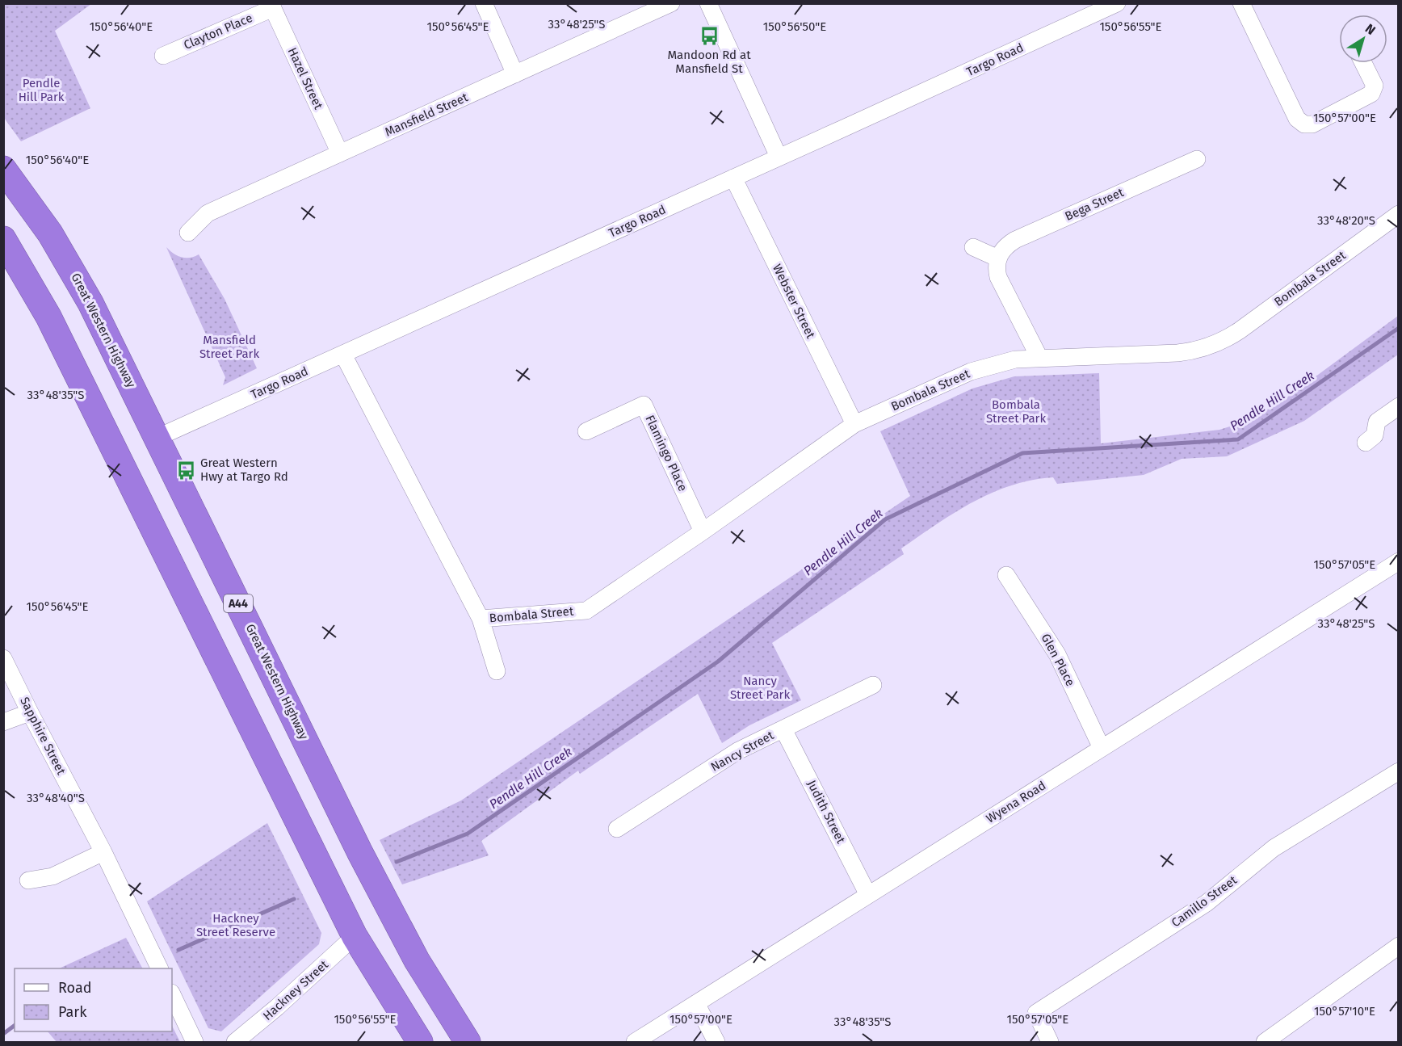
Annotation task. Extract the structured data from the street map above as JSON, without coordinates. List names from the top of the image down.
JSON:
{
  "streets": {
    "highway": ["Great Western Highway", "A44"],
    "street": [
      "Clayton Place",
      "Targo Road",
      "Hazel Street",
      "Mansfield Street",
      "Bega Street",
      "Bombala Street",
      "Webster Street",
      "Flamingo Place",
      "Glen Place",
      "Sapphire Street",
      "Nancy Street",
      "Wyena Road",
      "Judith Street",
      "Camillo Street",
      "Hackney Street"
    ]
  },
  "crossings": [
    ["Clayton Place", "Hazel Street"],
    ["Targo Road", "Bombala Street"],
    ["Targo Road", "Webster Street"],
    ["Targo Road", "Great Western Highway"],
    ["Hazel Street", "Mansfield Street"],
    ["Bombala Street", "Webster Street"],
    ["Bombala Street", "Flamingo Place"],
    ["Glen Place", "Wyena Road"],
    ["Nancy Street", "Judith Street"],
    ["Wyena Road", "Judith Street"]
  ],
  "water": ["Pendle Hill Creek"],
  "parks": [
    "Pendle Hill Park",
    "Mansfield Street Park",
    "Bombala Street Park",
    "Nancy Street Park",
    "Hackney Street Reserve"
  ],
  "places": {
    "bus stop": ["Mandoon Rd at Mansfield St", "Great Western Hwy at Targo Rd"]
  },
  "legend": ["Road", "Park"],
  "north": "top right",
  "coordinates": [
    "33°48'25\"S",
    "150°56'40\"E",
    "150°56'45\"E",
    "150°56'50\"E",
    "150°56'55\"E",
    "150°57'00\"E",
    "33°48'20\"S",
    "33°48'35\"S",
    "150°57'05\"E",
    "33°48'40\"S",
    "150°57'10\"E"
  ]
}
